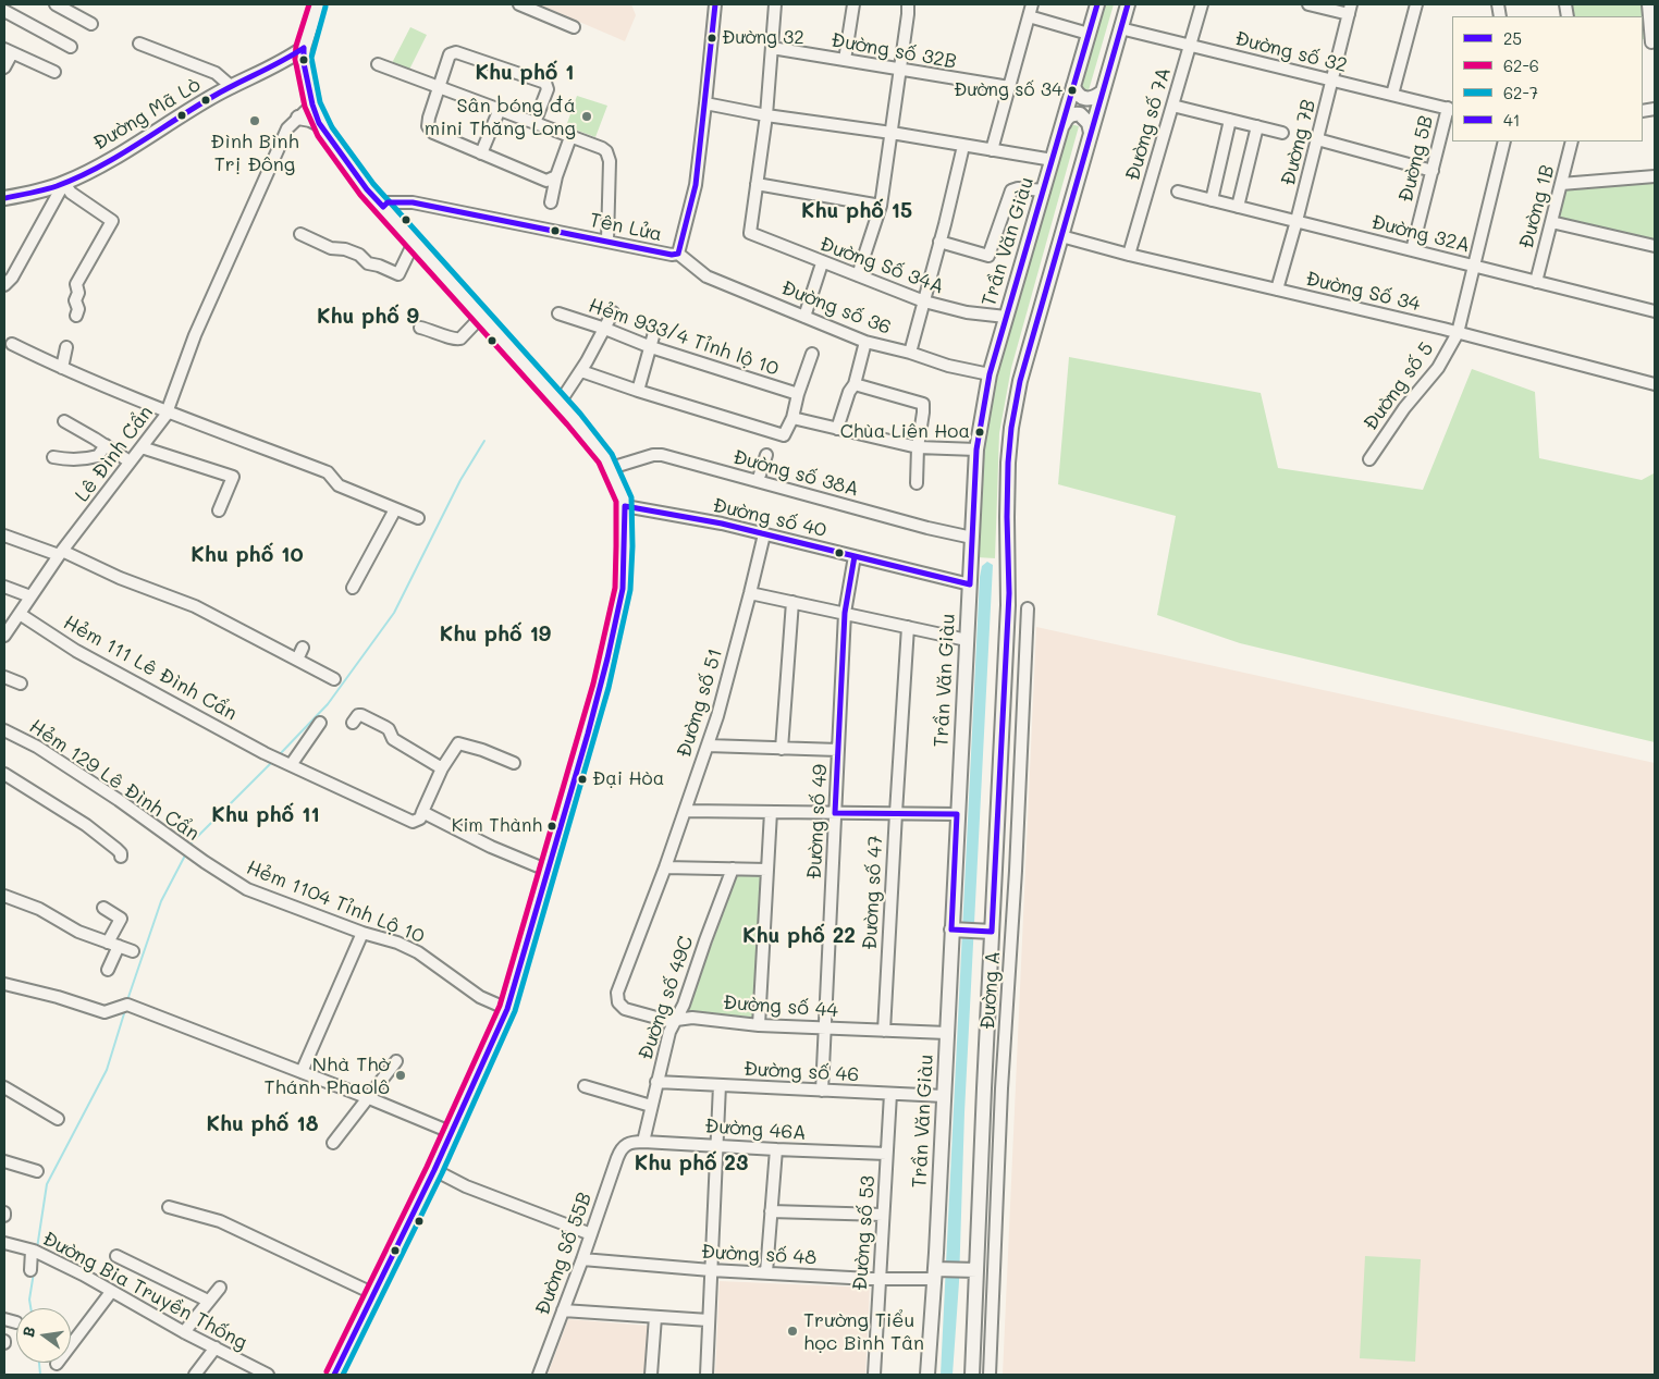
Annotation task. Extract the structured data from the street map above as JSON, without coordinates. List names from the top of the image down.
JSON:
{
  "streets": {
    "main road": ["Đường Mã Lò", "Trần Văn Giàu"],
    "street": [
      "Đường số 32B",
      "Đường số 32",
      "Đường số 7A",
      "Đường 7B",
      "Đường 5B",
      "Đường 1B",
      "Tên Lửa",
      "Đường 32A",
      "Đường Số 34A",
      "Đường Số 34",
      "Đường số 36",
      "Hẻm 933/4 Tỉnh lộ 10",
      "Đường số 5",
      "Lê Đình Cẩn",
      "Đường số 38A",
      "Đường số 40",
      "Hẻm 111 Lê Đình Cẩn",
      "Đường số 51",
      "Hẻm 129 Lê Đình Cẩn",
      "Đường số 49",
      "Đường số 47",
      "Hẻm 1104 Tỉnh Lộ 10",
      "Đường A",
      "Đường số 49C",
      "Đường số 44",
      "Đường số 46",
      "Đường 46A",
      "Đường số 53",
      "Đường Số 55B",
      "Đường số 48",
      "Đường Bia Truyền Thống"
    ]
  },
  "crossings": [
    ["Đường số 32", "Đường số 7A"],
    ["Đường số 32", "Đường 7B"],
    ["Đường số 32", "Đường 5B"],
    ["Đường số 7A", "Đường Số 34"],
    ["Đường 7B", "Đường 32A"],
    ["Đường 7B", "Đường Số 34"],
    ["Đường 5B", "Đường 32A"],
    ["Đường 1B", "Đường 32A"],
    ["Tên Lửa", "Đường số 36"],
    ["Đường 32A", "Đường số 5"],
    ["Trần Văn Giàu", "Đường Số 34A"],
    ["Trần Văn Giàu", "Đường số 36"],
    ["Trần Văn Giàu", "Đường số 38A"],
    ["Trần Văn Giàu", "Đường số 40"],
    ["Trần Văn Giàu", "Đường số 44"],
    ["Trần Văn Giàu", "Đường số 46"],
    ["Trần Văn Giàu", "Đường số 48"],
    ["Đường Số 34", "Đường số 5"],
    ["Lê Đình Cẩn", "Hẻm 111 Lê Đình Cẩn"],
    ["Đường số 40", "Đường số 51"],
    ["Đường số 40", "Đường số 49"],
    ["Đường số 51", "Đường số 44"],
    ["Hẻm 129 Lê Đình Cẩn", "Hẻm 1104 Tỉnh Lộ 10"],
    ["Đường số 49", "Đường số 44"],
    ["Đường số 49", "Đường số 46"],
    ["Đường số 47", "Đường số 44"],
    ["Đường số 49C", "Đường số 44"],
    ["Đường số 49C", "Đường số 46"],
    ["Đường số 49C", "Đường 46A"],
    ["Đường số 46", "Đường số 53"],
    ["Đường 46A", "Đường số 53"],
    ["Đường 46A", "Đường Số 55B"],
    ["Đường số 53", "Đường số 48"],
    ["Đường Số 55B", "Đường số 48"]
  ],
  "districts": [
    "Khu phố 1",
    "Khu phố 15",
    "Khu phố 9",
    "Khu phố 10",
    "Khu phố 19",
    "Khu phố 11",
    "Khu phố 22",
    "Khu phố 18",
    "Khu phố 23"
  ],
  "places": [
    "Đường 32",
    "Đường số 34",
    "Sân bóng đá mini Thăng Long",
    "Đình Bình Trị Đông",
    "Chùa Liên Hoa",
    "Đại Hòa",
    "Kim Thành",
    "Nhà Thờ Thánh Phaolô",
    "Trường Tiểu học Bình Tân"
  ],
  "lines": [
    "transit line 25",
    "transit line 62-6",
    "transit line 41",
    "transit line 62-7"
  ],
  "legend": [
    "25",
    "62-6",
    "62-7",
    "41"
  ],
  "north": "left"
}
